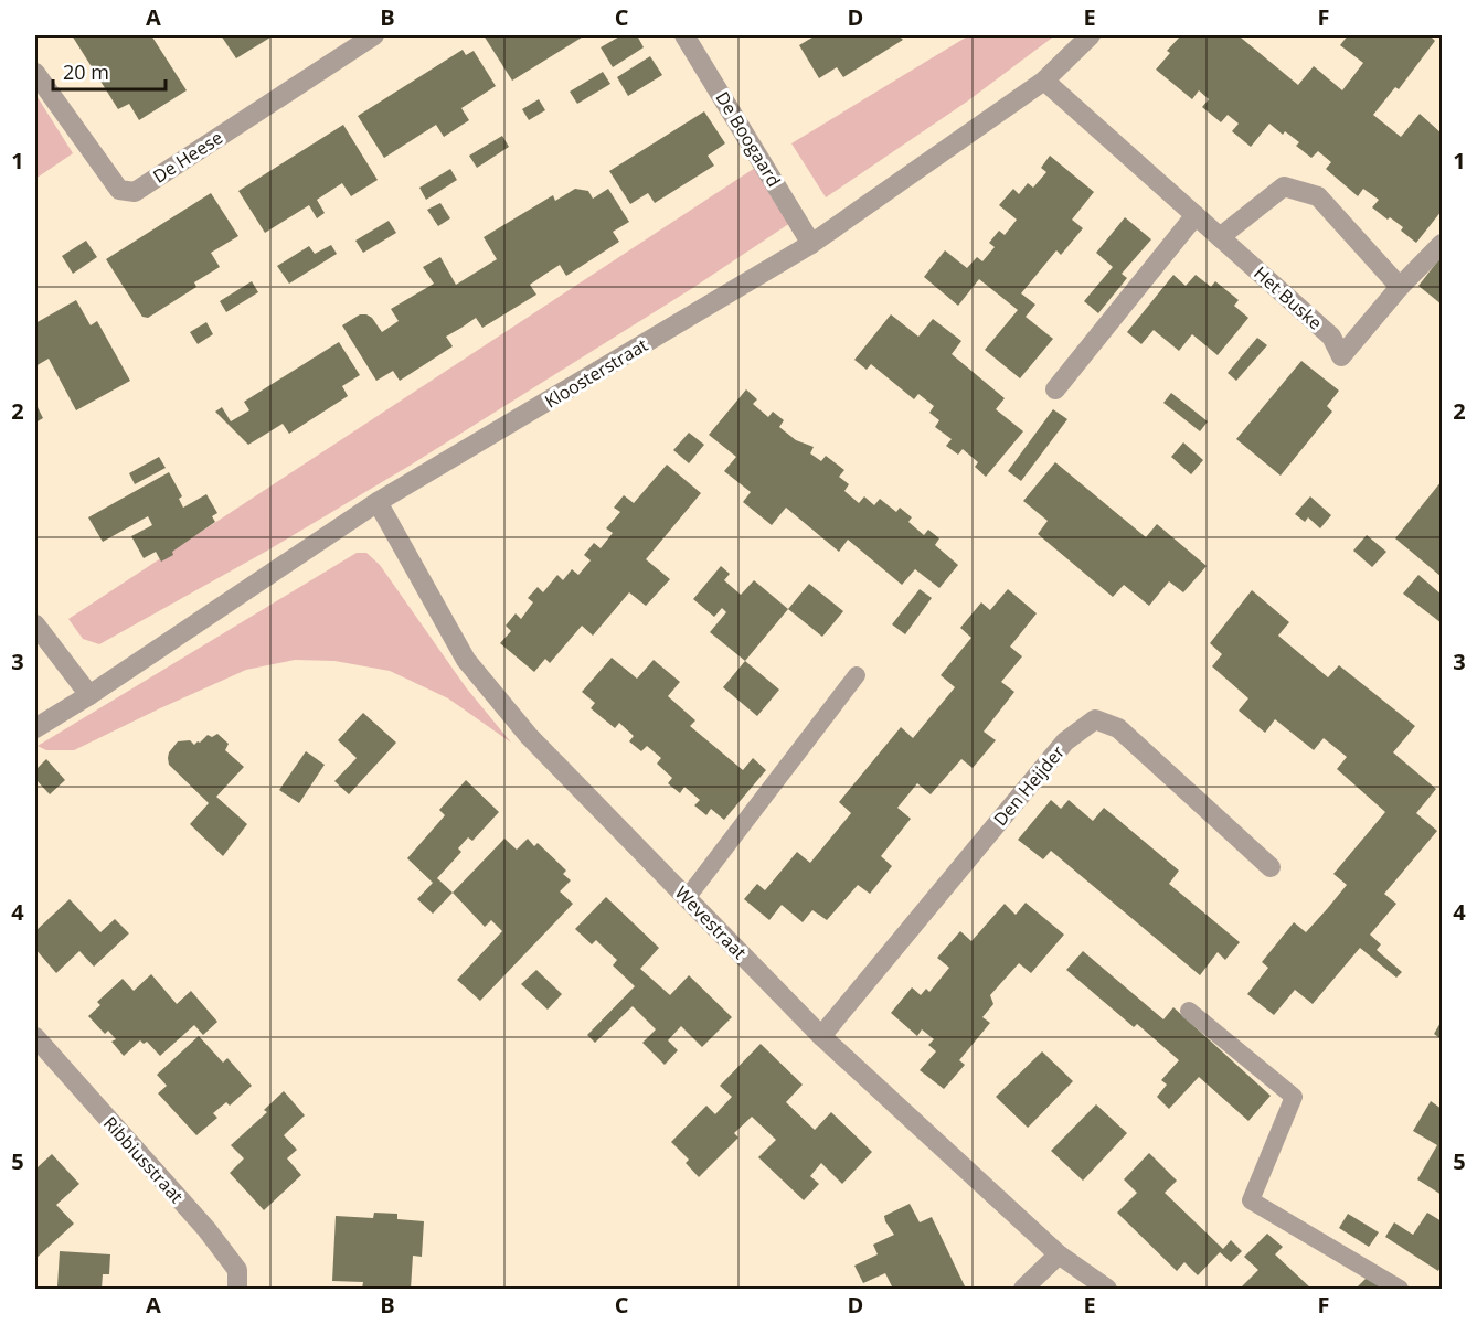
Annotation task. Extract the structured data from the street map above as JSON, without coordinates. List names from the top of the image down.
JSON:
{
  "streets": {
    "street": [
      "De Boogaard",
      "De Heese",
      "Het Buske",
      "Kloosterstraat",
      "Den Heijder",
      "Wevestraat",
      "Ribbiusstraat"
    ]
  },
  "crossings": [
    ["De Boogaard", "Kloosterstraat"],
    ["Het Buske", "Kloosterstraat"],
    ["Kloosterstraat", "Wevestraat"],
    ["Den Heijder", "Wevestraat"]
  ],
  "scale_bar": "20 m",
  "grid": {
    "columns": [
      "A",
      "B",
      "C",
      "D",
      "E",
      "F"
    ],
    "rows": [
      "1",
      "2",
      "3",
      "4",
      "5"
    ]
  }
}
